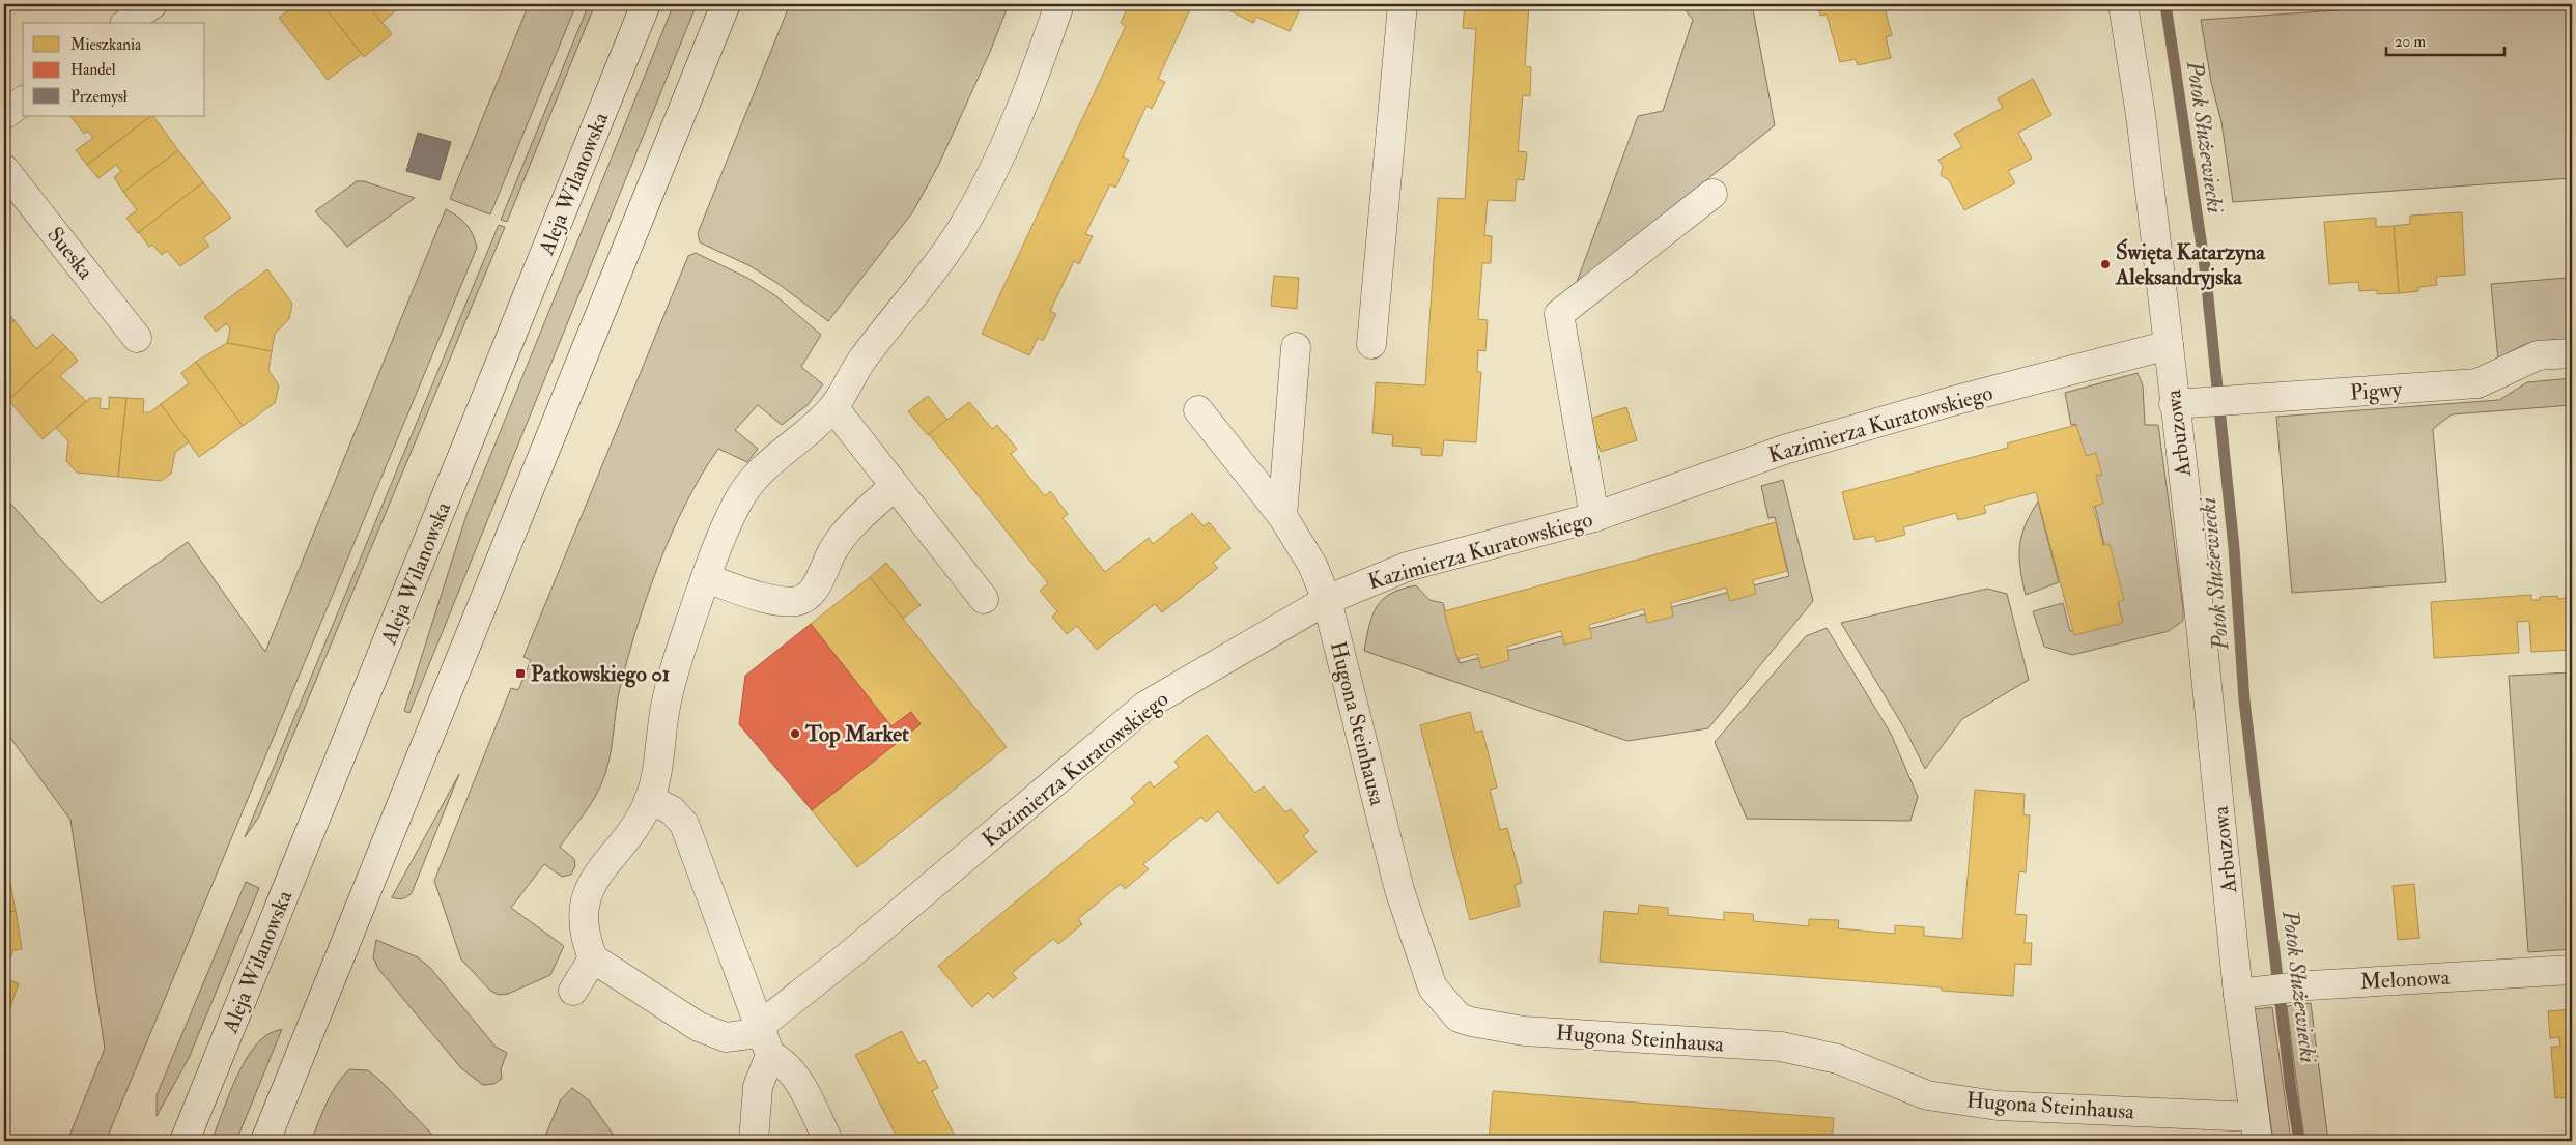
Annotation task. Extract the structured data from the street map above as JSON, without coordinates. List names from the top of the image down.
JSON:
{
  "streets": {
    "street": [
      "Aleja Wilanowska",
      "Sueska",
      "Pigwy",
      "Kazimierza Kuratowskiego",
      "Arbuzowa",
      "Hugona Steinhausa",
      "Melonowa"
    ]
  },
  "crossings": [
    ["Pigwy", "Arbuzowa"],
    ["Kazimierza Kuratowskiego", "Arbuzowa"],
    ["Kazimierza Kuratowskiego", "Hugona Steinhausa"],
    ["Arbuzowa", "Hugona Steinhausa"],
    ["Arbuzowa", "Melonowa"]
  ],
  "water": ["Potok Służewiecki"],
  "places": {
    "other": ["Święta Katarzyna Aleksandryjska", "Top Market"],
    "transit": ["Patkowskiego 01"]
  },
  "legend": ["Mieszkania", "Handel", "Przemysł"],
  "scale_bar": "20 m"
}
